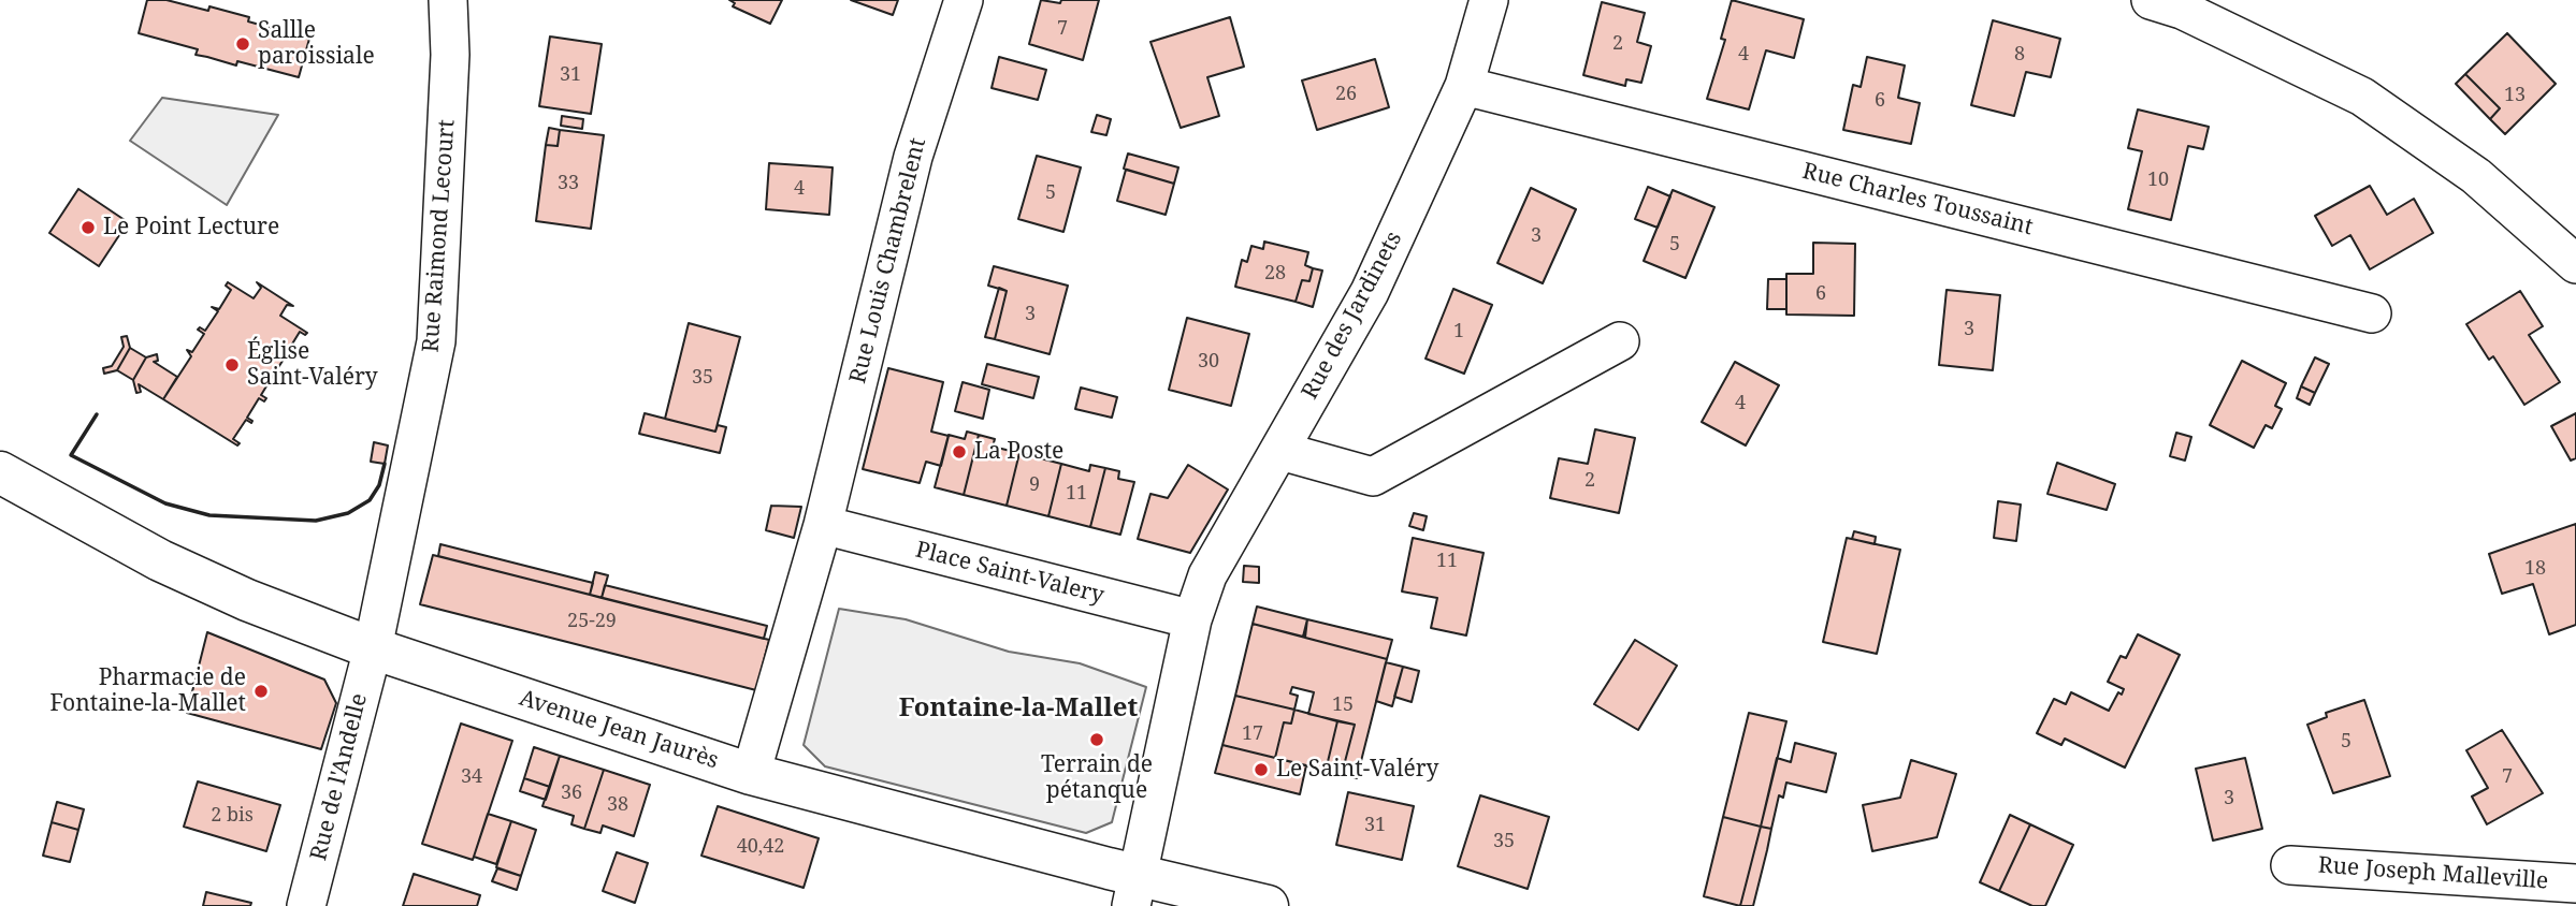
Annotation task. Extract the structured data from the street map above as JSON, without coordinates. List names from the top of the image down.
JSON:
{
  "streets": {
    "street": [
      "Rue Charles Toussaint",
      "Rue Raimond Lecourt",
      "Rue Louis Chambrelent",
      "Rue des Jardinets",
      "Place Saint-Valery",
      "Avenue Jean Jaurès",
      "Rue de l'Andelle",
      "Rue Joseph Malleville"
    ]
  },
  "crossings": [
    ["Rue Charles Toussaint", "Rue des Jardinets"],
    ["Rue Raimond Lecourt", "Avenue Jean Jaurès"],
    ["Rue Raimond Lecourt", "Rue de l'Andelle"],
    ["Rue Louis Chambrelent", "Place Saint-Valery"],
    ["Rue des Jardinets", "Place Saint-Valery"],
    ["Avenue Jean Jaurès", "Rue de l'Andelle"]
  ],
  "districts": ["Fontaine-la-Mallet"],
  "places": [
    "Sallle paroissiale",
    "Le Point Lecture",
    "Église Saint-Valéry",
    "La Poste",
    "Pharmacie de Fontaine-la-Mallet",
    "Terrain de pétanque",
    "Le Saint-Valéry"
  ],
  "house_numbers": [
    "7",
    "2",
    "4",
    "8",
    "31",
    "26",
    "13",
    "6",
    "10",
    "33",
    "4",
    "5",
    "3",
    "5",
    "28",
    "6",
    "3",
    "3",
    "1",
    "30",
    "35",
    "4",
    "2",
    "9",
    "11",
    "11",
    "18",
    "25-29",
    "15",
    "17",
    "5",
    "34",
    "7",
    "36",
    "3",
    "38",
    "2 bis",
    "31",
    "35",
    "40,42"
  ]
}
